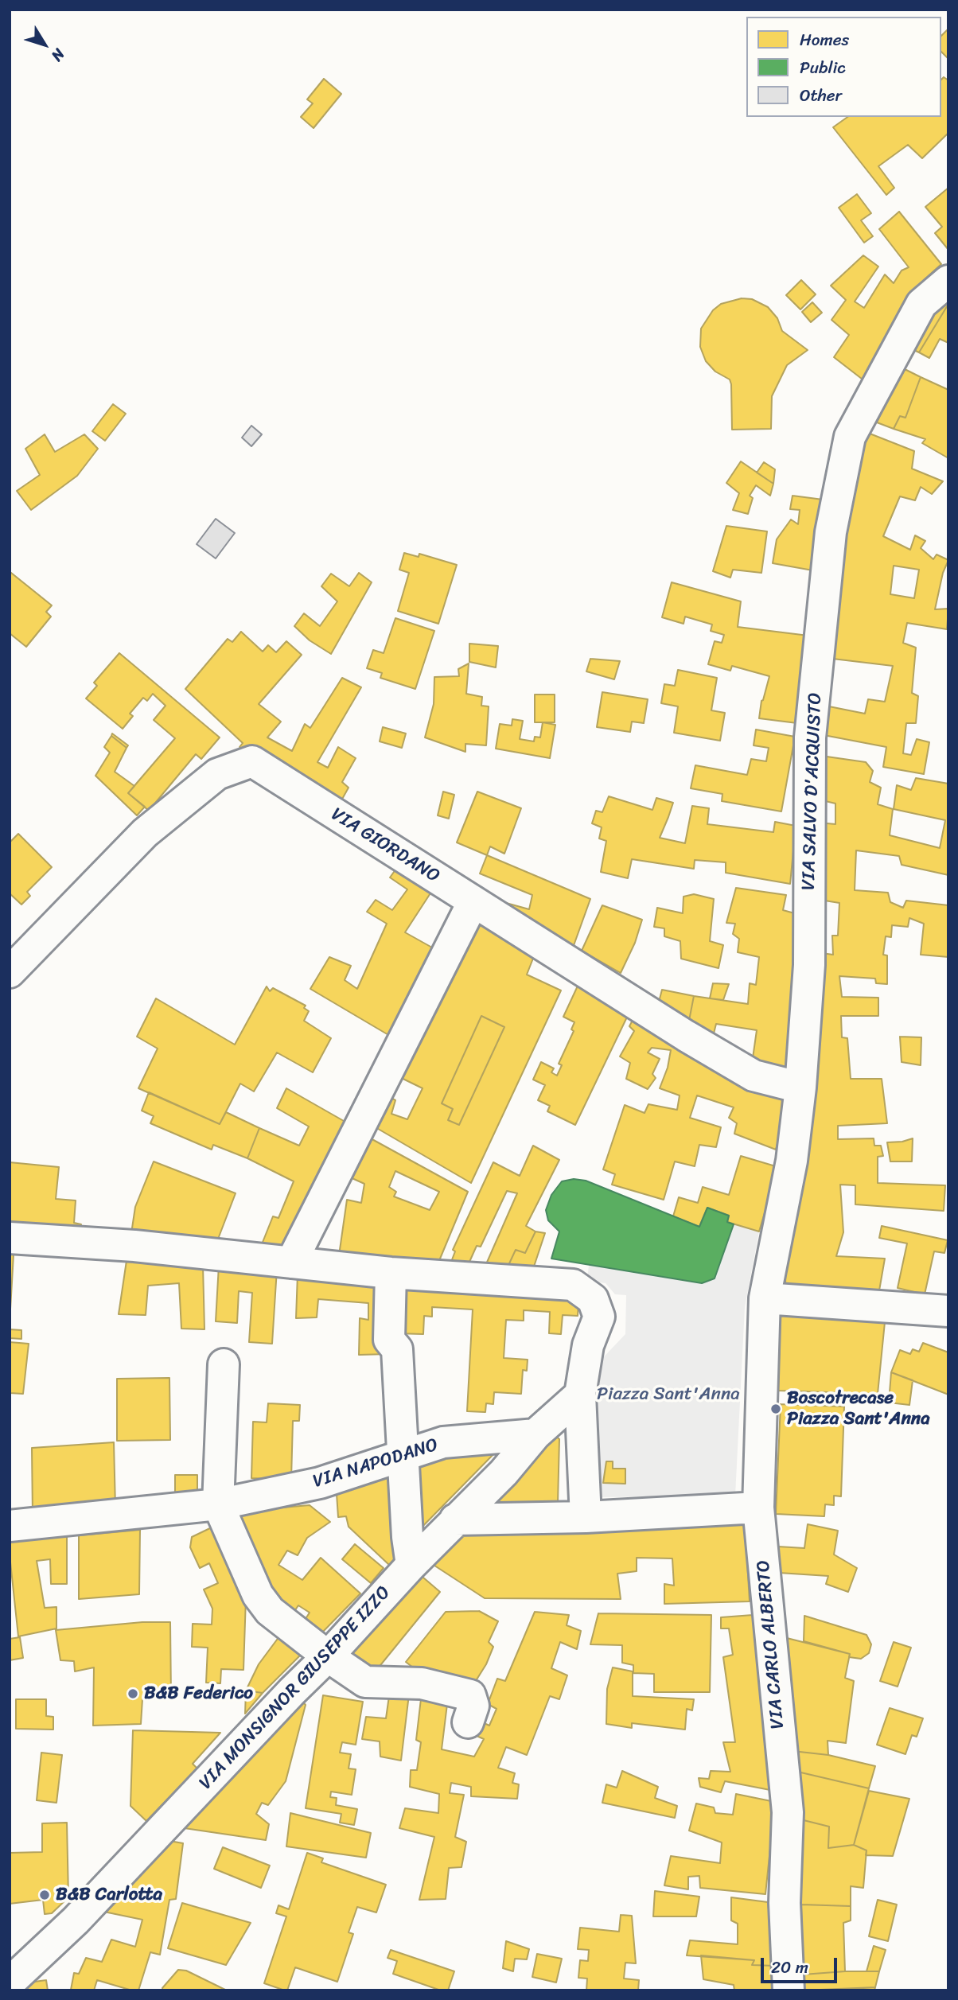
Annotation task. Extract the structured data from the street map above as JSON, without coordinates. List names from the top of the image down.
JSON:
{
  "streets": {
    "street": [
      "VIA SALVO D'ACQUISTO",
      "VIA GIORDANO",
      "VIA NAPODANO",
      "VIA CARLO ALBERTO",
      "VIA MONSIGNOR GIUSEPPE IZZO"
    ]
  },
  "crossings": [
    ["VIA SALVO D'ACQUISTO", "VIA GIORDANO"],
    ["VIA SALVO D'ACQUISTO", "VIA CARLO ALBERTO"],
    ["VIA NAPODANO", "VIA MONSIGNOR GIUSEPPE IZZO"]
  ],
  "parks": ["Piazza Sant'Anna"],
  "places": ["Boscotrecase Piazza Sant'Anna", "B&B Federico", "B&B Carlotta"],
  "legend": ["Homes", "Public", "Other"],
  "scale_bar": "20 m",
  "north": "bottom right"
}
